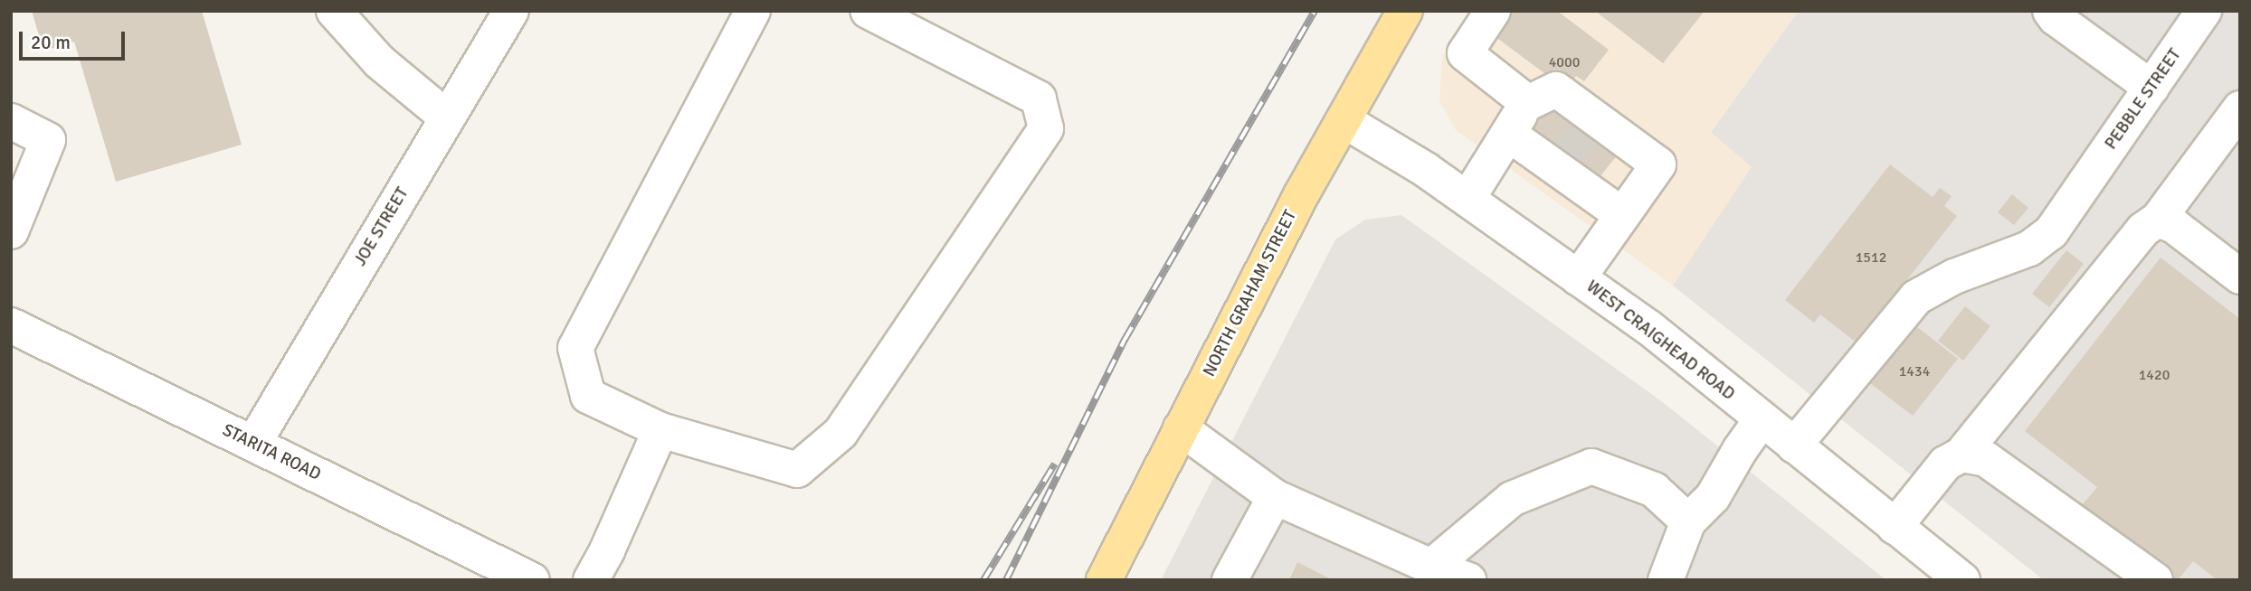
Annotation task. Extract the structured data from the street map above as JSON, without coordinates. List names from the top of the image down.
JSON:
{
  "streets": {
    "main road": ["NORTH GRAHAM STREET"],
    "street": [
      "PEBBLE STREET",
      "JOE STREET",
      "WEST CRAIGHEAD ROAD",
      "STARITA ROAD"
    ]
  },
  "crossings": [
    ["PEBBLE STREET", "WEST CRAIGHEAD ROAD"],
    ["JOE STREET", "STARITA ROAD"],
    ["NORTH GRAHAM STREET", "WEST CRAIGHEAD ROAD"]
  ],
  "house_numbers": [
    "4000",
    "1512",
    "1434",
    "1420"
  ],
  "scale_bar": "20 m"
}
